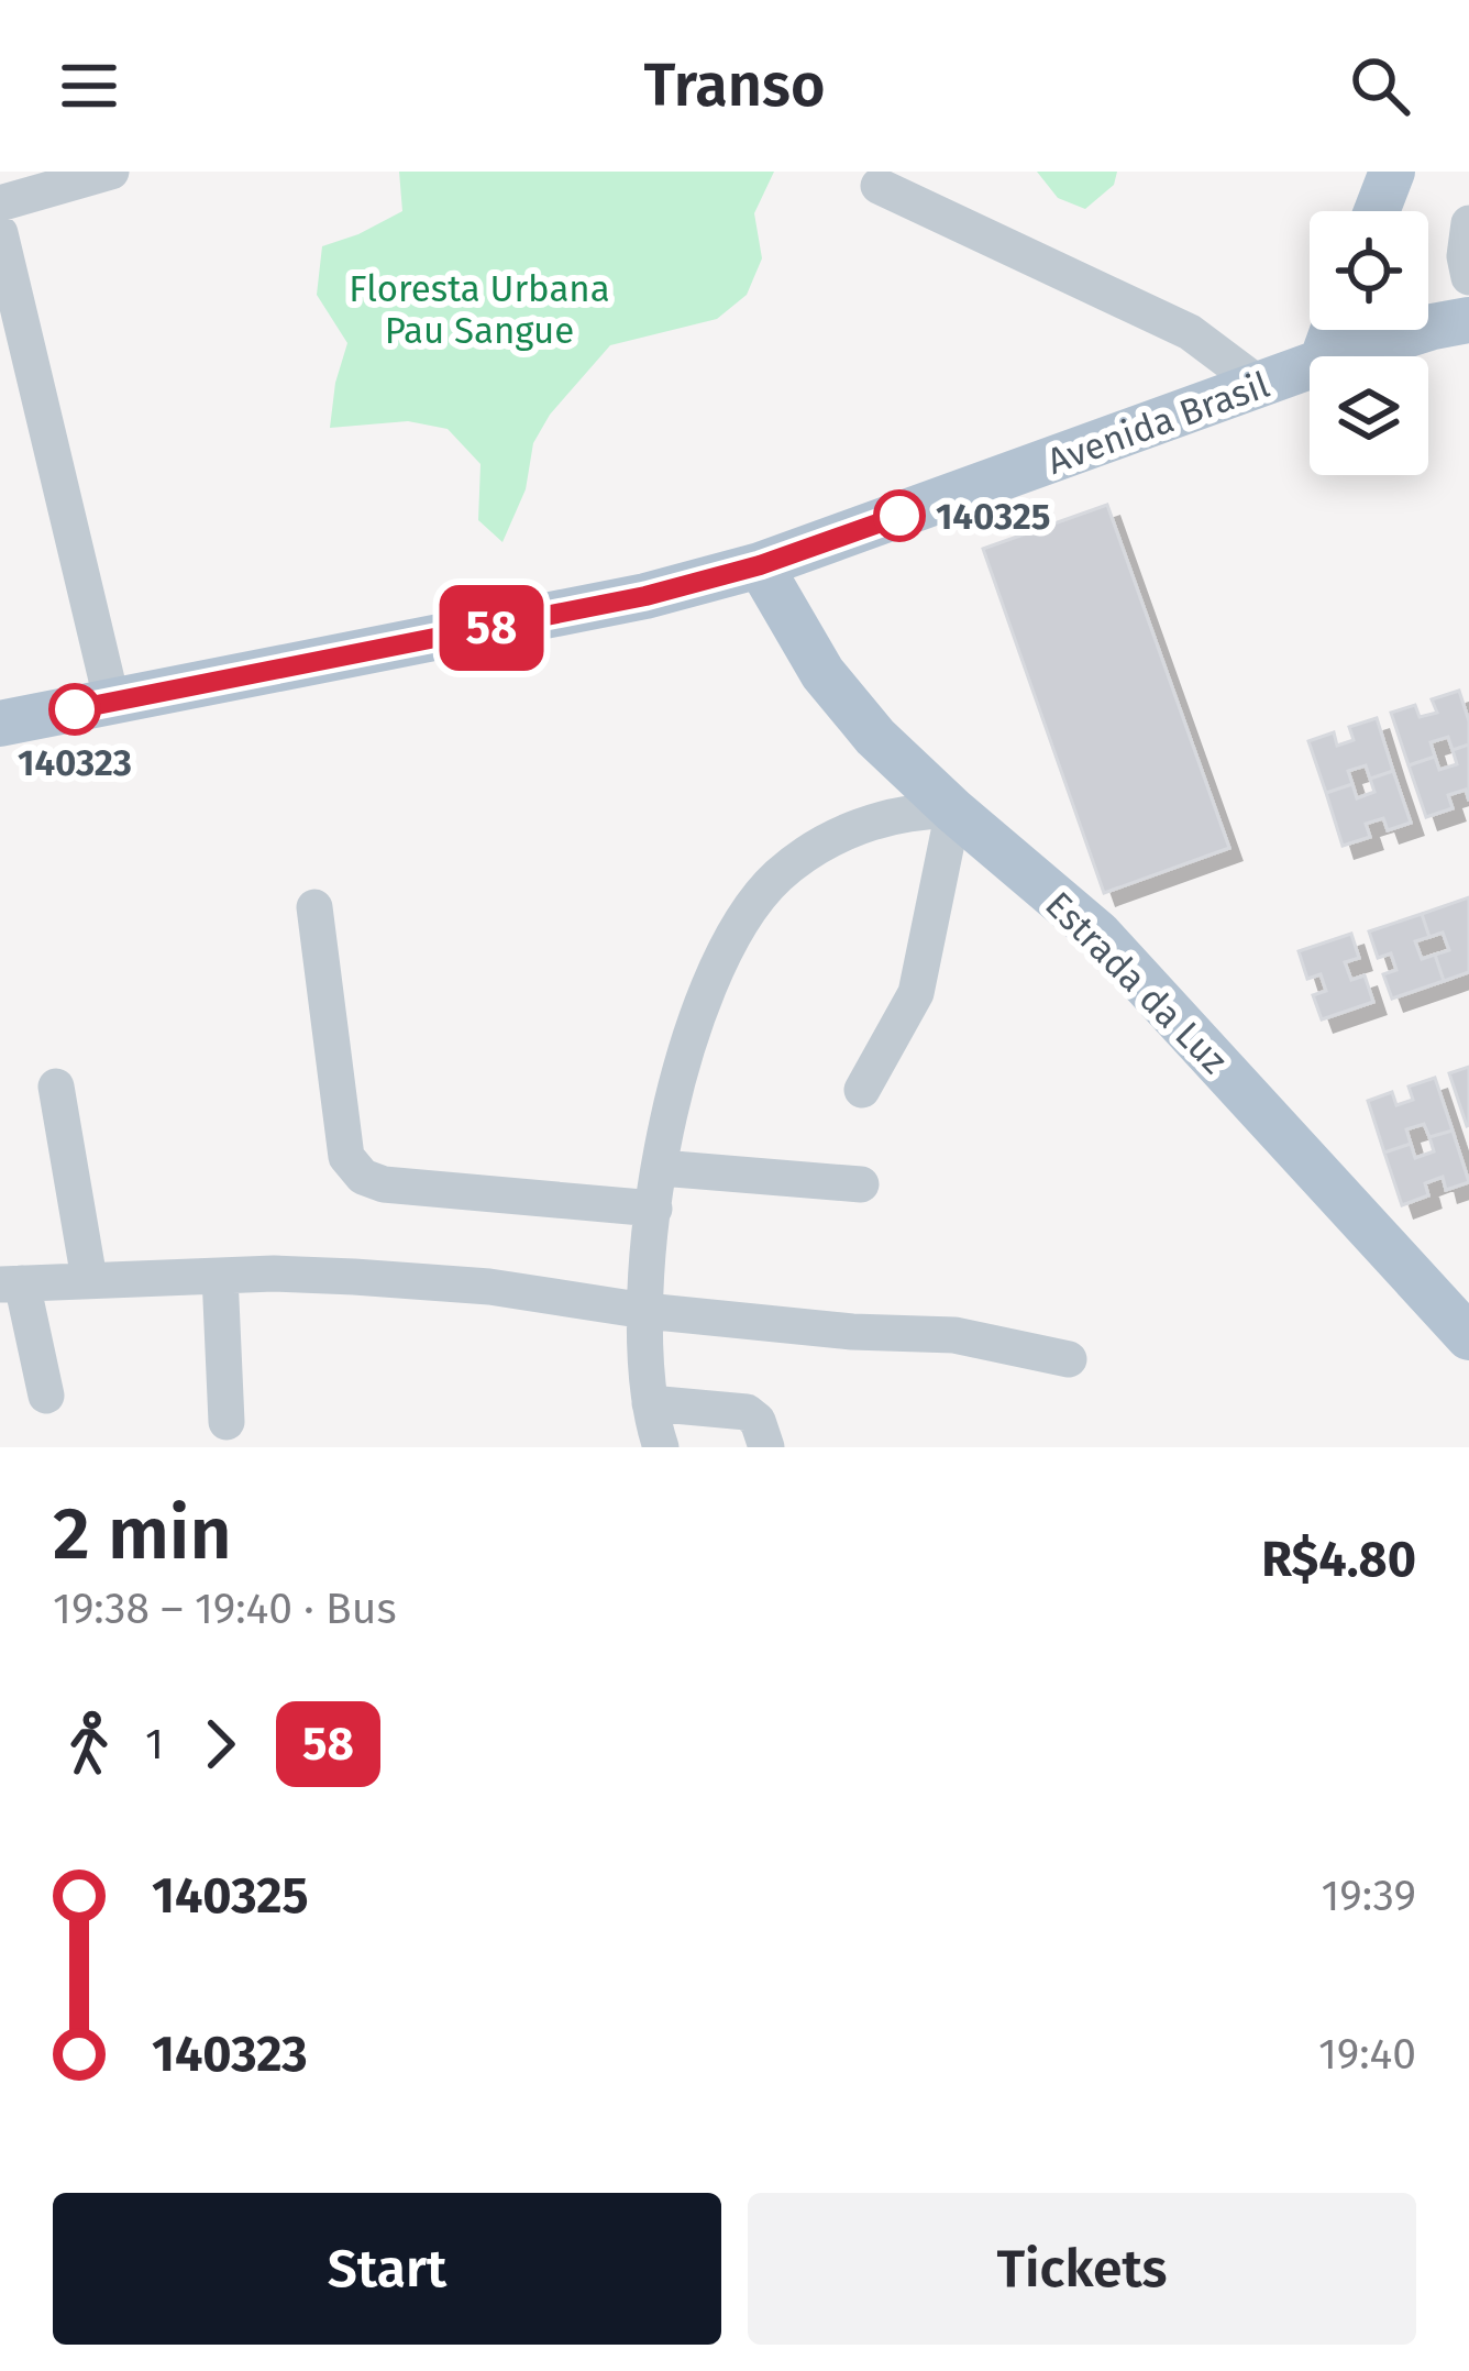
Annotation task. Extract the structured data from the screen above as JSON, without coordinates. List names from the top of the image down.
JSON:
{
  "streets": {
    "main road": ["Avenida Brasil", "Estrada da Luz"]
  },
  "crossings": [
    ["Avenida Brasil", "Estrada da Luz"]
  ],
  "parks": ["Floresta Urbana Pau Sangue"],
  "places": ["140325", "140323"],
  "lines": ["bus line 58"],
  "page": {
    "header": "Transo",
    "on_map": "58",
    "heading": ["2 min", "19:38 – 19:40 · Bus", "R$4.80"],
    "legs": ["1", "58"],
    "list": [
      {
        "name": "140325",
        "value": "19:39"
      },
      {
        "name": "140323",
        "value": "19:40"
      }
    ],
    "buttons": ["Start", "Tickets"]
  }
}
